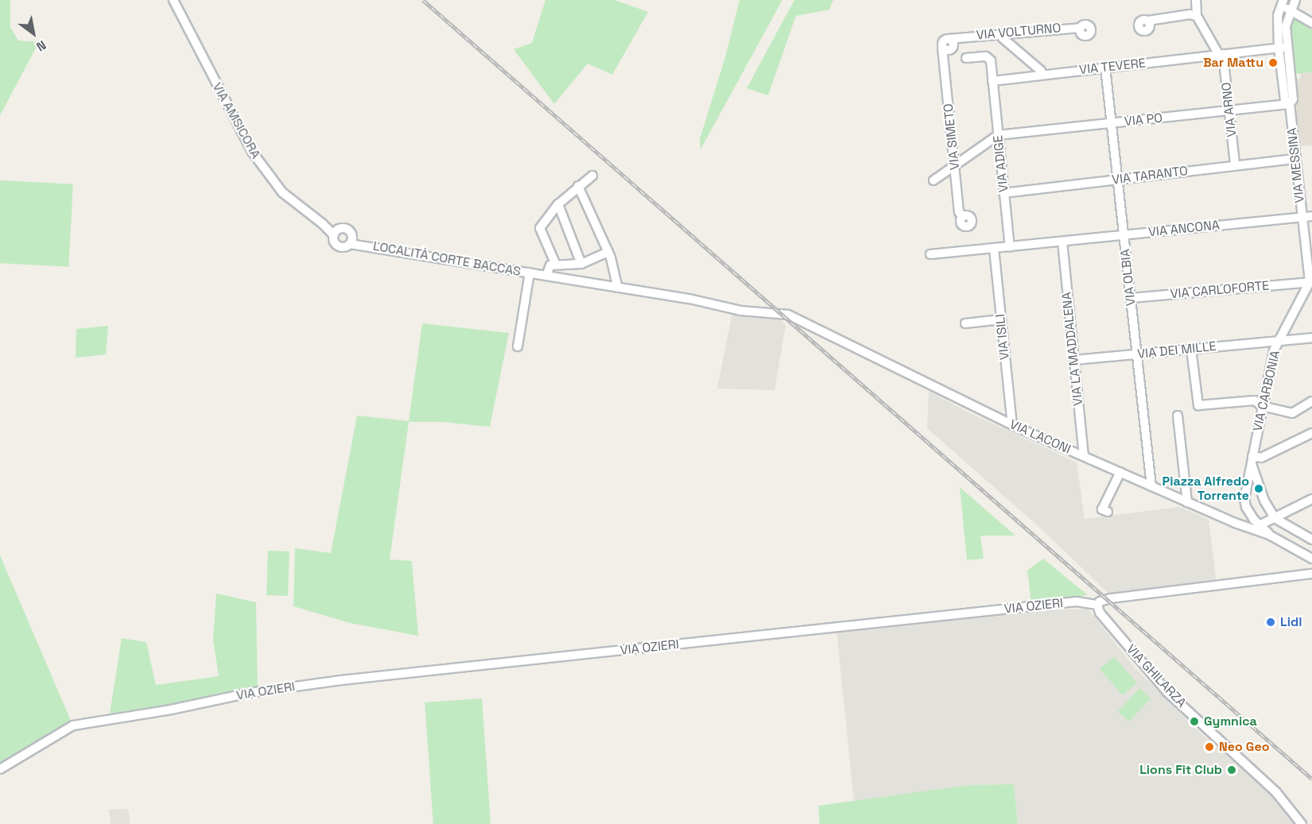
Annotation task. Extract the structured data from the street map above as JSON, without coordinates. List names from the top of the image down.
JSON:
{
  "streets": {
    "street": [
      "VIA VOLTURNO",
      "VIA TEVERE",
      "VIA ARNO",
      "VIA PO",
      "VIA AMSICORA",
      "VIA SIMETO",
      "VIA ADIGE",
      "VIA MESSINA",
      "VIA TARANTO",
      "VIA ANCONA",
      "LOCALITÀ CORTE BACCAS",
      "VIA OLBIA",
      "VIA CARLOFORTE",
      "VIA ISILI",
      "VIA LA MADDALENA",
      "VIA DEI MILLE",
      "VIA CARBONIA",
      "VIA LACONI",
      "VIA OZIERI",
      "VIA GHILARZA"
    ]
  },
  "crossings": [
    ["VIA VOLTURNO", "VIA SIMETO"],
    ["VIA TEVERE", "VIA ARNO"],
    ["VIA TEVERE", "VIA ADIGE"],
    ["VIA TEVERE", "VIA MESSINA"],
    ["VIA TEVERE", "VIA OLBIA"],
    ["VIA ARNO", "VIA PO"],
    ["VIA ARNO", "VIA TARANTO"],
    ["VIA PO", "VIA ADIGE"],
    ["VIA PO", "VIA MESSINA"],
    ["VIA PO", "VIA OLBIA"],
    ["VIA AMSICORA", "LOCALITÀ CORTE BACCAS"],
    ["VIA ADIGE", "VIA TARANTO"],
    ["VIA ADIGE", "VIA ANCONA"],
    ["VIA MESSINA", "VIA TARANTO"],
    ["VIA MESSINA", "VIA ANCONA"],
    ["VIA MESSINA", "VIA CARLOFORTE"],
    ["VIA MESSINA", "VIA CARBONIA"],
    ["VIA TARANTO", "VIA OLBIA"],
    ["VIA ANCONA", "VIA OLBIA"],
    ["VIA ANCONA", "VIA ISILI"],
    ["VIA ANCONA", "VIA LA MADDALENA"],
    ["LOCALITÀ CORTE BACCAS", "VIA LACONI"],
    ["VIA OLBIA", "VIA CARLOFORTE"],
    ["VIA OLBIA", "VIA DEI MILLE"],
    ["VIA OLBIA", "VIA LACONI"],
    ["VIA CARLOFORTE", "VIA CARBONIA"],
    ["VIA ISILI", "VIA LACONI"],
    ["VIA LA MADDALENA", "VIA DEI MILLE"],
    ["VIA LA MADDALENA", "VIA LACONI"],
    ["VIA DEI MILLE", "VIA CARBONIA"],
    ["VIA CARBONIA", "VIA LACONI"],
    ["VIA LACONI", "VIA OZIERI"],
    ["VIA OZIERI", "VIA GHILARZA"]
  ],
  "places": [
    "Bar Mattu",
    "Piazza Alfredo Torrente",
    "Lidl",
    "Gymnica",
    "Neo Geo",
    "Lions Fit Club"
  ],
  "north": "bottom right"
}
